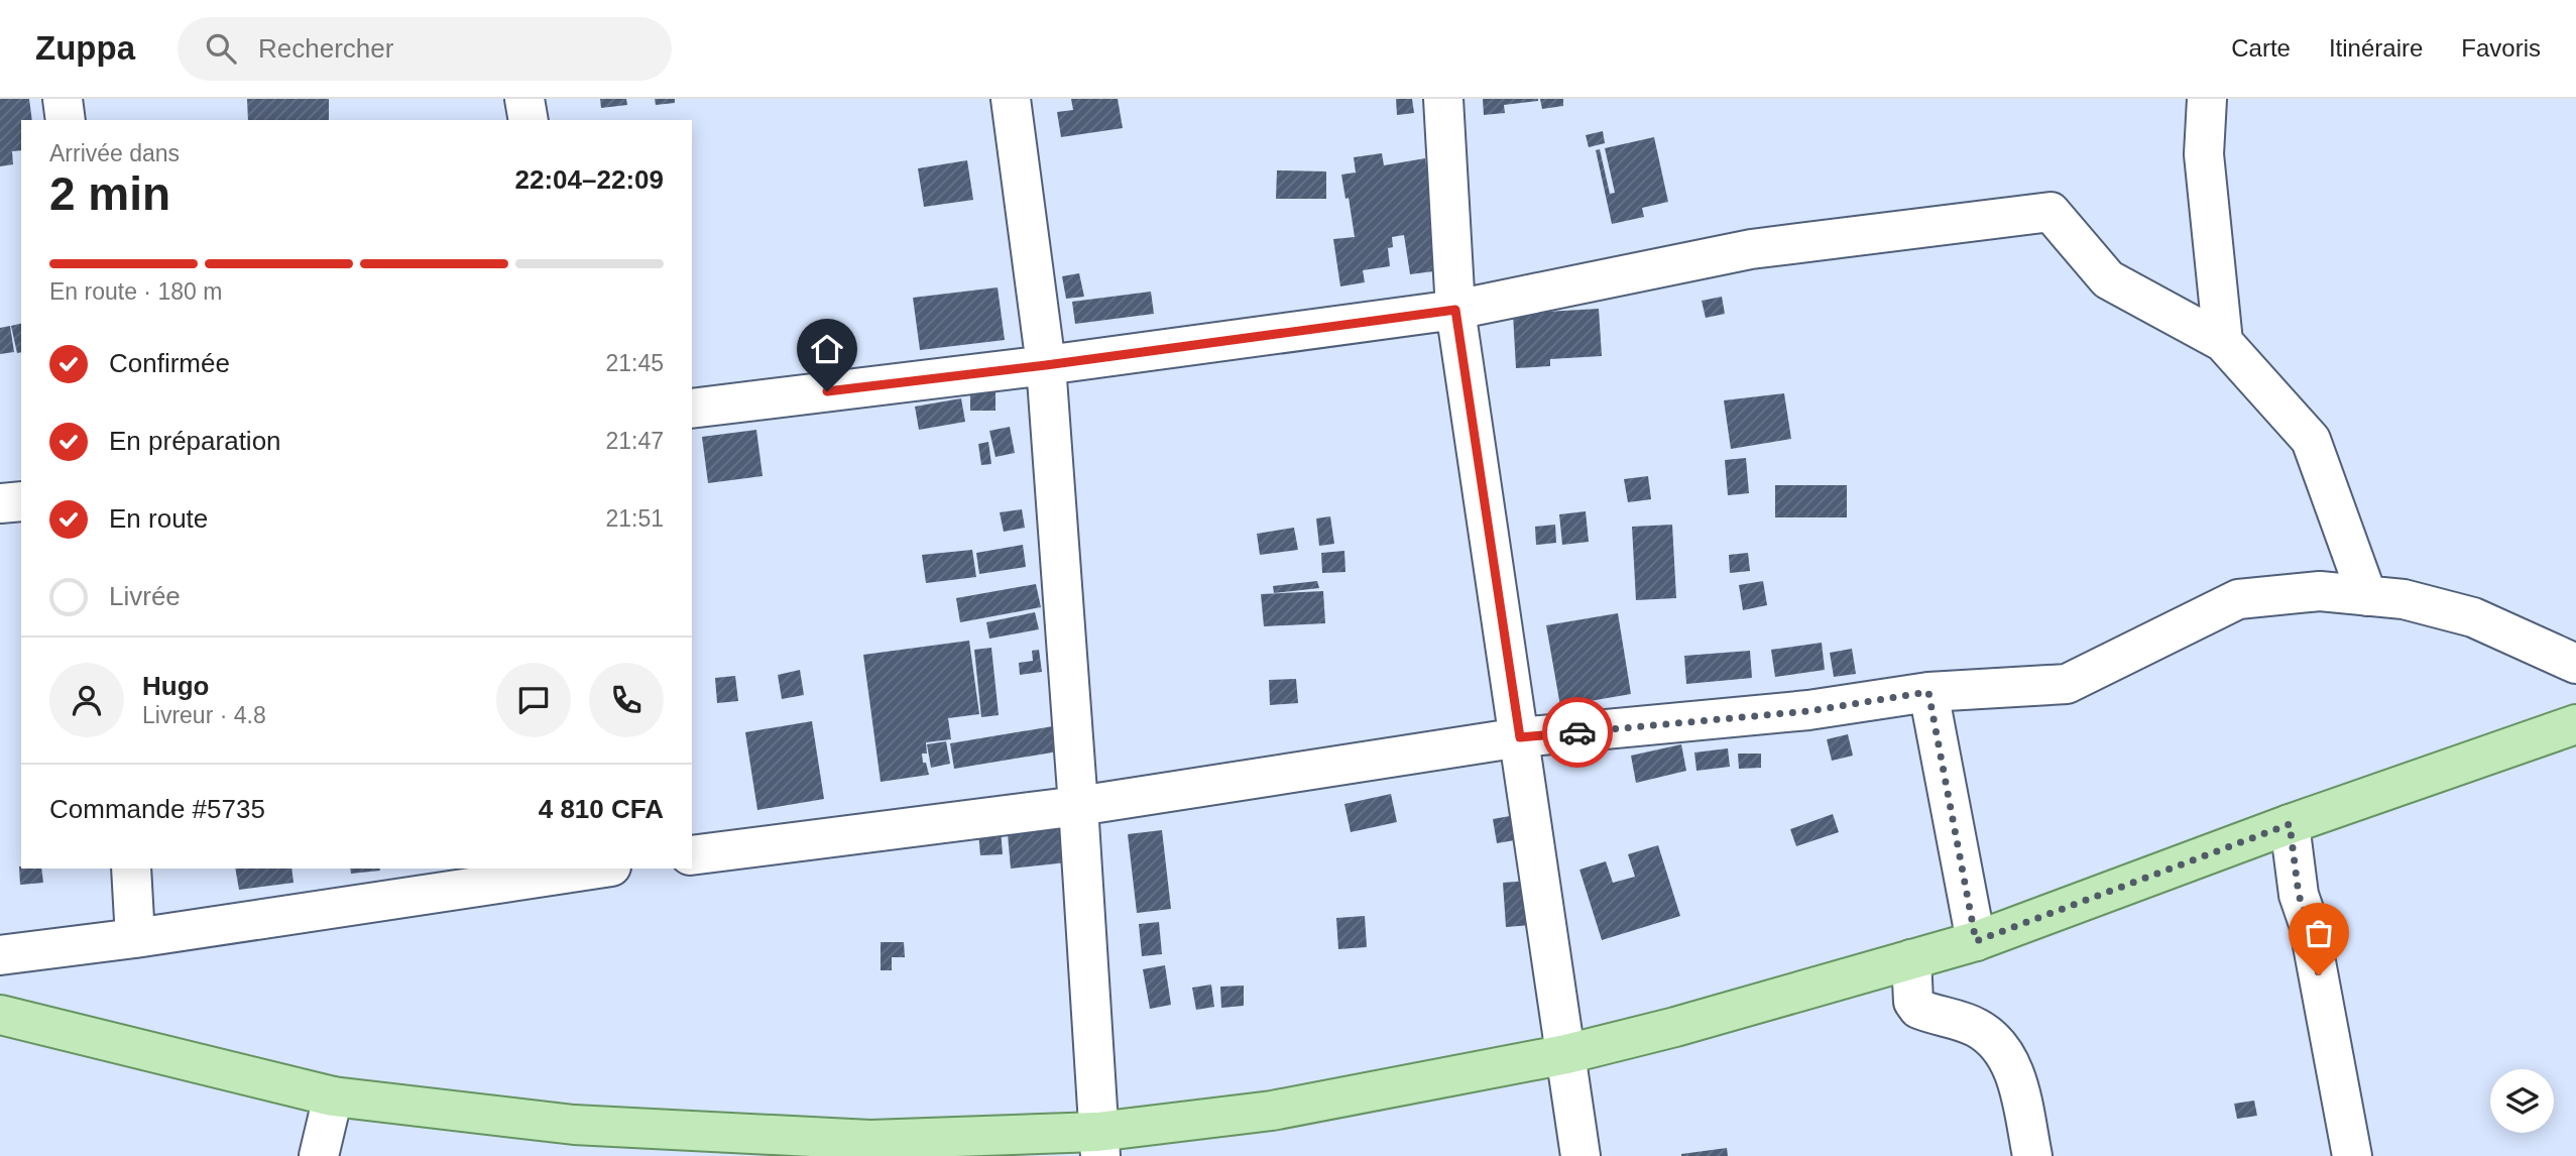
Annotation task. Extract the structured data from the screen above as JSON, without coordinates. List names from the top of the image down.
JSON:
{
  "page": {
    "header": "Zuppa",
    "search": "Rechercher",
    "nav": ["Carte", "Itinéraire", "Favoris"],
    "heading": ["2 min", "Arrivée dans", "22:04–22:09"],
    "panel": [
      "Hugo",
      "Livreur · 4.8",
      "Commande #5735",
      "4 810 CFA"
    ],
    "bar": "En route · 180 m",
    "list": [
      ["Confirmée", "21:45"],
      ["En préparation", "21:47"],
      ["En route", "21:51"],
      "Livrée"
    ]
  }
}
